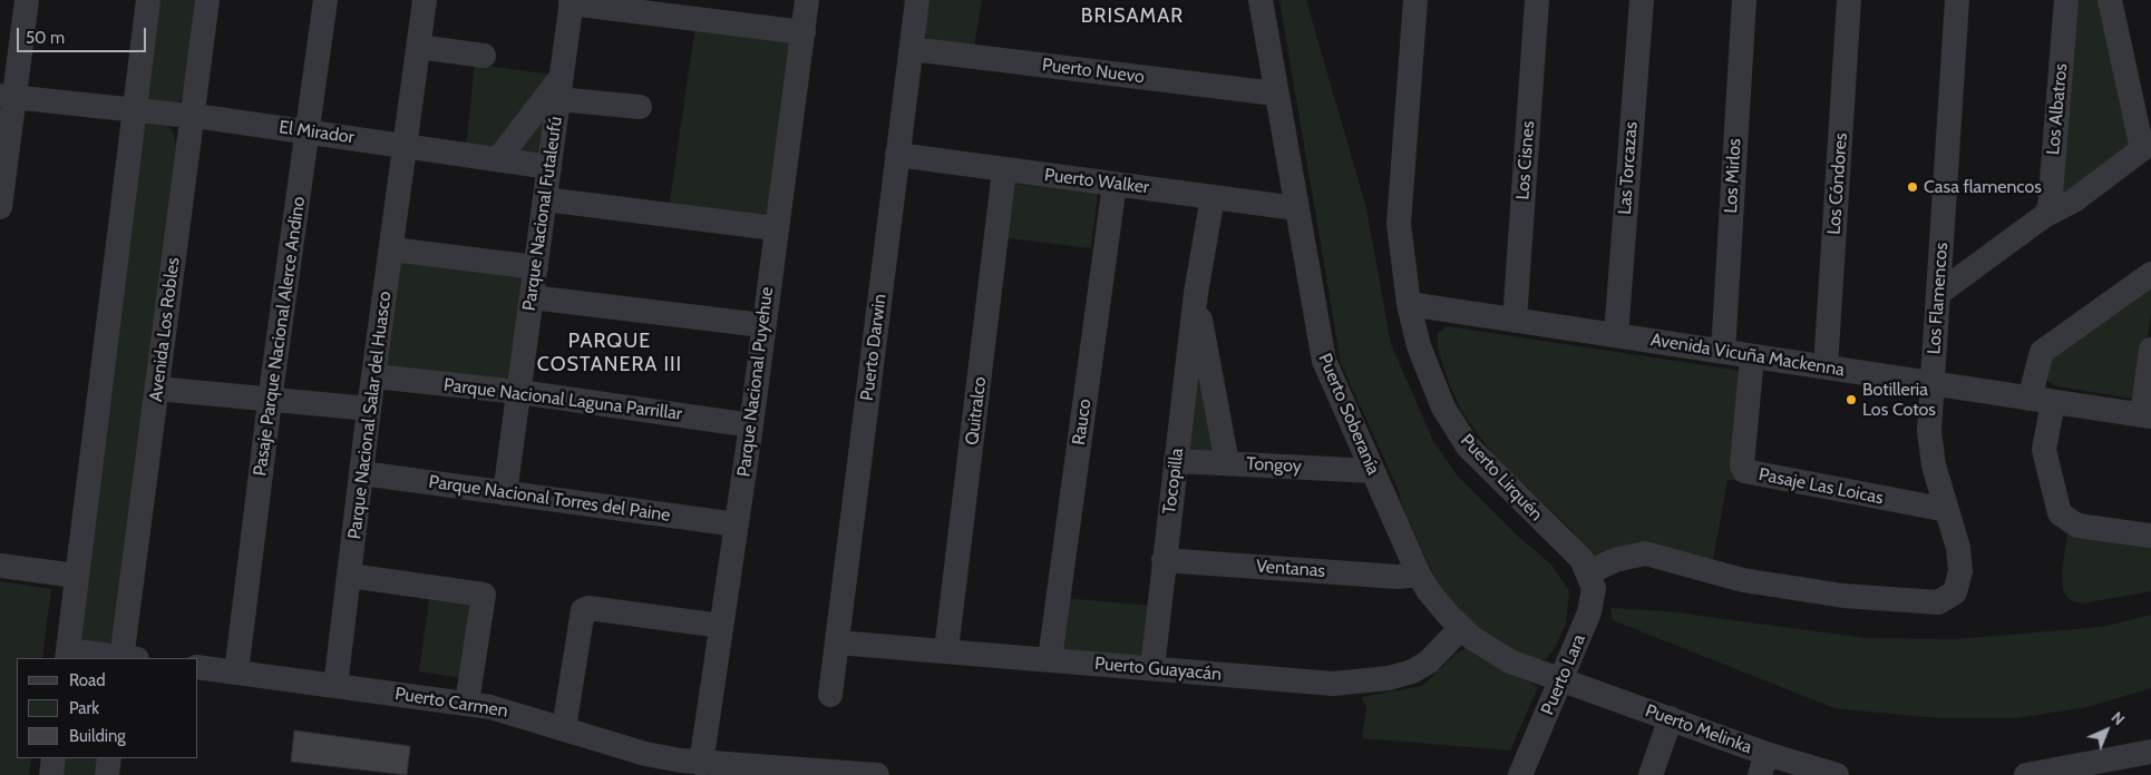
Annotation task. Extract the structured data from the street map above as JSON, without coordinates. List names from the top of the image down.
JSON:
{
  "streets": {
    "street": [
      "Puerto Nuevo",
      "Los Albatros",
      "El Mirador",
      "Los Cisnes",
      "Las Torcazas",
      "Los Mirlos",
      "Puerto Walker",
      "Los Cóndores",
      "Parque Nacional Futaleufú",
      "Los Flamencos",
      "Avenida Los Robles",
      "Pasaje Parque Nacional Alerce Andino",
      "Puerto Darwin",
      "Avenida Vicuña Mackenna",
      "Parque Nacional Puyehue",
      "Parque Nacional Laguna Parrillar",
      "Quitralco",
      "Puerto Soberanía",
      "Parque Nacional Salar del Huasco",
      "Rauco",
      "Tongoy",
      "Puerto Lirquén",
      "Tocopilla",
      "Pasaje Las Loicas",
      "Parque Nacional Torres del Paine",
      "Ventanas",
      "Puerto Guayacán",
      "Puerto Lara",
      "Puerto Carmen",
      "Puerto Melinka"
    ]
  },
  "crossings": [
    ["Puerto Nuevo", "Puerto Darwin"],
    ["Puerto Nuevo", "Puerto Soberanía"],
    ["El Mirador", "Parque Nacional Futaleufú"],
    ["El Mirador", "Avenida Los Robles"],
    ["El Mirador", "Pasaje Parque Nacional Alerce Andino"],
    ["El Mirador", "Parque Nacional Salar del Huasco"],
    ["Los Cisnes", "Avenida Vicuña Mackenna"],
    ["Las Torcazas", "Avenida Vicuña Mackenna"],
    ["Los Mirlos", "Avenida Vicuña Mackenna"],
    ["Puerto Walker", "Puerto Darwin"],
    ["Puerto Walker", "Quitralco"],
    ["Puerto Walker", "Puerto Soberanía"],
    ["Puerto Walker", "Rauco"],
    ["Puerto Walker", "Tocopilla"],
    ["Los Cóndores", "Avenida Vicuña Mackenna"],
    ["Parque Nacional Futaleufú", "Parque Nacional Laguna Parrillar"],
    ["Parque Nacional Futaleufú", "Parque Nacional Torres del Paine"],
    ["Los Flamencos", "Avenida Vicuña Mackenna"],
    ["Los Flamencos", "Puerto Lirquén"],
    ["Los Flamencos", "Pasaje Las Loicas"],
    ["Los Flamencos", "Puerto Lara"],
    ["Pasaje Parque Nacional Alerce Andino", "Puerto Carmen"],
    ["Puerto Darwin", "Puerto Guayacán"],
    ["Avenida Vicuña Mackenna", "Puerto Lirquén"],
    ["Avenida Vicuña Mackenna", "Pasaje Las Loicas"],
    ["Parque Nacional Puyehue", "Parque Nacional Laguna Parrillar"],
    ["Parque Nacional Puyehue", "Parque Nacional Torres del Paine"],
    ["Parque Nacional Puyehue", "Puerto Carmen"],
    ["Parque Nacional Laguna Parrillar", "Parque Nacional Salar del Huasco"],
    ["Quitralco", "Puerto Guayacán"],
    ["Puerto Soberanía", "Tongoy"],
    ["Puerto Soberanía", "Ventanas"],
    ["Puerto Soberanía", "Puerto Guayacán"],
    ["Puerto Soberanía", "Puerto Lara"],
    ["Puerto Soberanía", "Puerto Melinka"],
    ["Parque Nacional Salar del Huasco", "Parque Nacional Torres del Paine"],
    ["Parque Nacional Salar del Huasco", "Puerto Carmen"],
    ["Rauco", "Puerto Guayacán"],
    ["Tongoy", "Tocopilla"],
    ["Puerto Lirquén", "Puerto Lara"],
    ["Tocopilla", "Ventanas"],
    ["Tocopilla", "Puerto Guayacán"],
    ["Puerto Lara", "Puerto Melinka"]
  ],
  "districts": ["BRISAMAR", "PARQUE COSTANERA III"],
  "places": ["Casa flamencos", "Botilleria Los Cotos"],
  "legend": ["Road", "Park", "Building"],
  "scale_bar": "50 m",
  "north": "top right"
}
